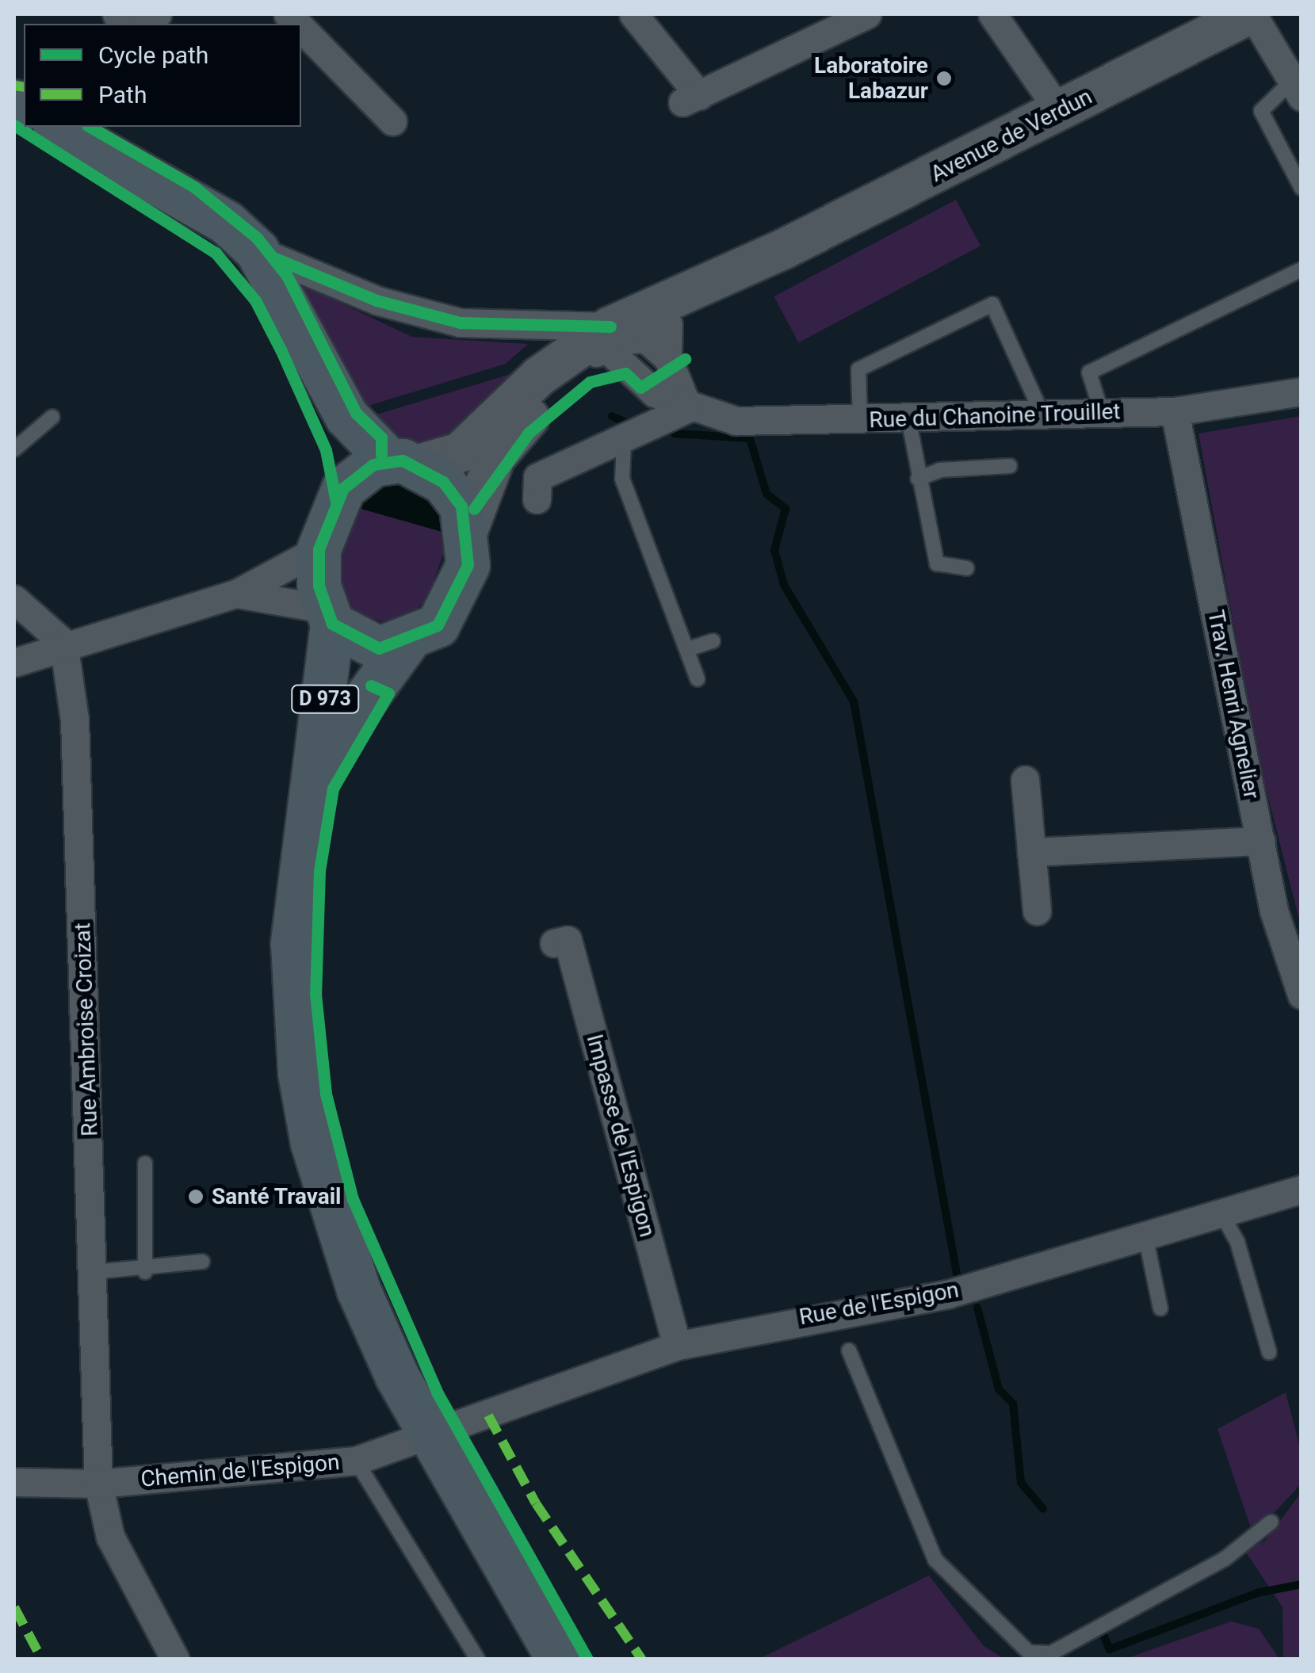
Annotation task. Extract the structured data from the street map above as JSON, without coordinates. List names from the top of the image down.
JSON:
{
  "streets": {
    "main road": ["Avenue de Verdun", "D 973"],
    "street": [
      "Rue du Chanoine Trouillet",
      "Trav. Henri Agnelier",
      "Rue Ambroise Croizat",
      "Impasse de l'Espigon",
      "Rue de l'Espigon",
      "Chemin de l'Espigon"
    ]
  },
  "crossings": [
    ["Avenue de Verdun", "Rue du Chanoine Trouillet"],
    ["Avenue de Verdun", "D 973"],
    ["Rue du Chanoine Trouillet", "Trav. Henri Agnelier"],
    ["Rue Ambroise Croizat", "Chemin de l'Espigon"],
    ["Impasse de l'Espigon", "Rue de l'Espigon"],
    ["Rue de l'Espigon", "Chemin de l'Espigon"]
  ],
  "places": ["Laboratoire Labazur", "Santé Travail"],
  "legend": ["Cycle path", "Path"]
}
